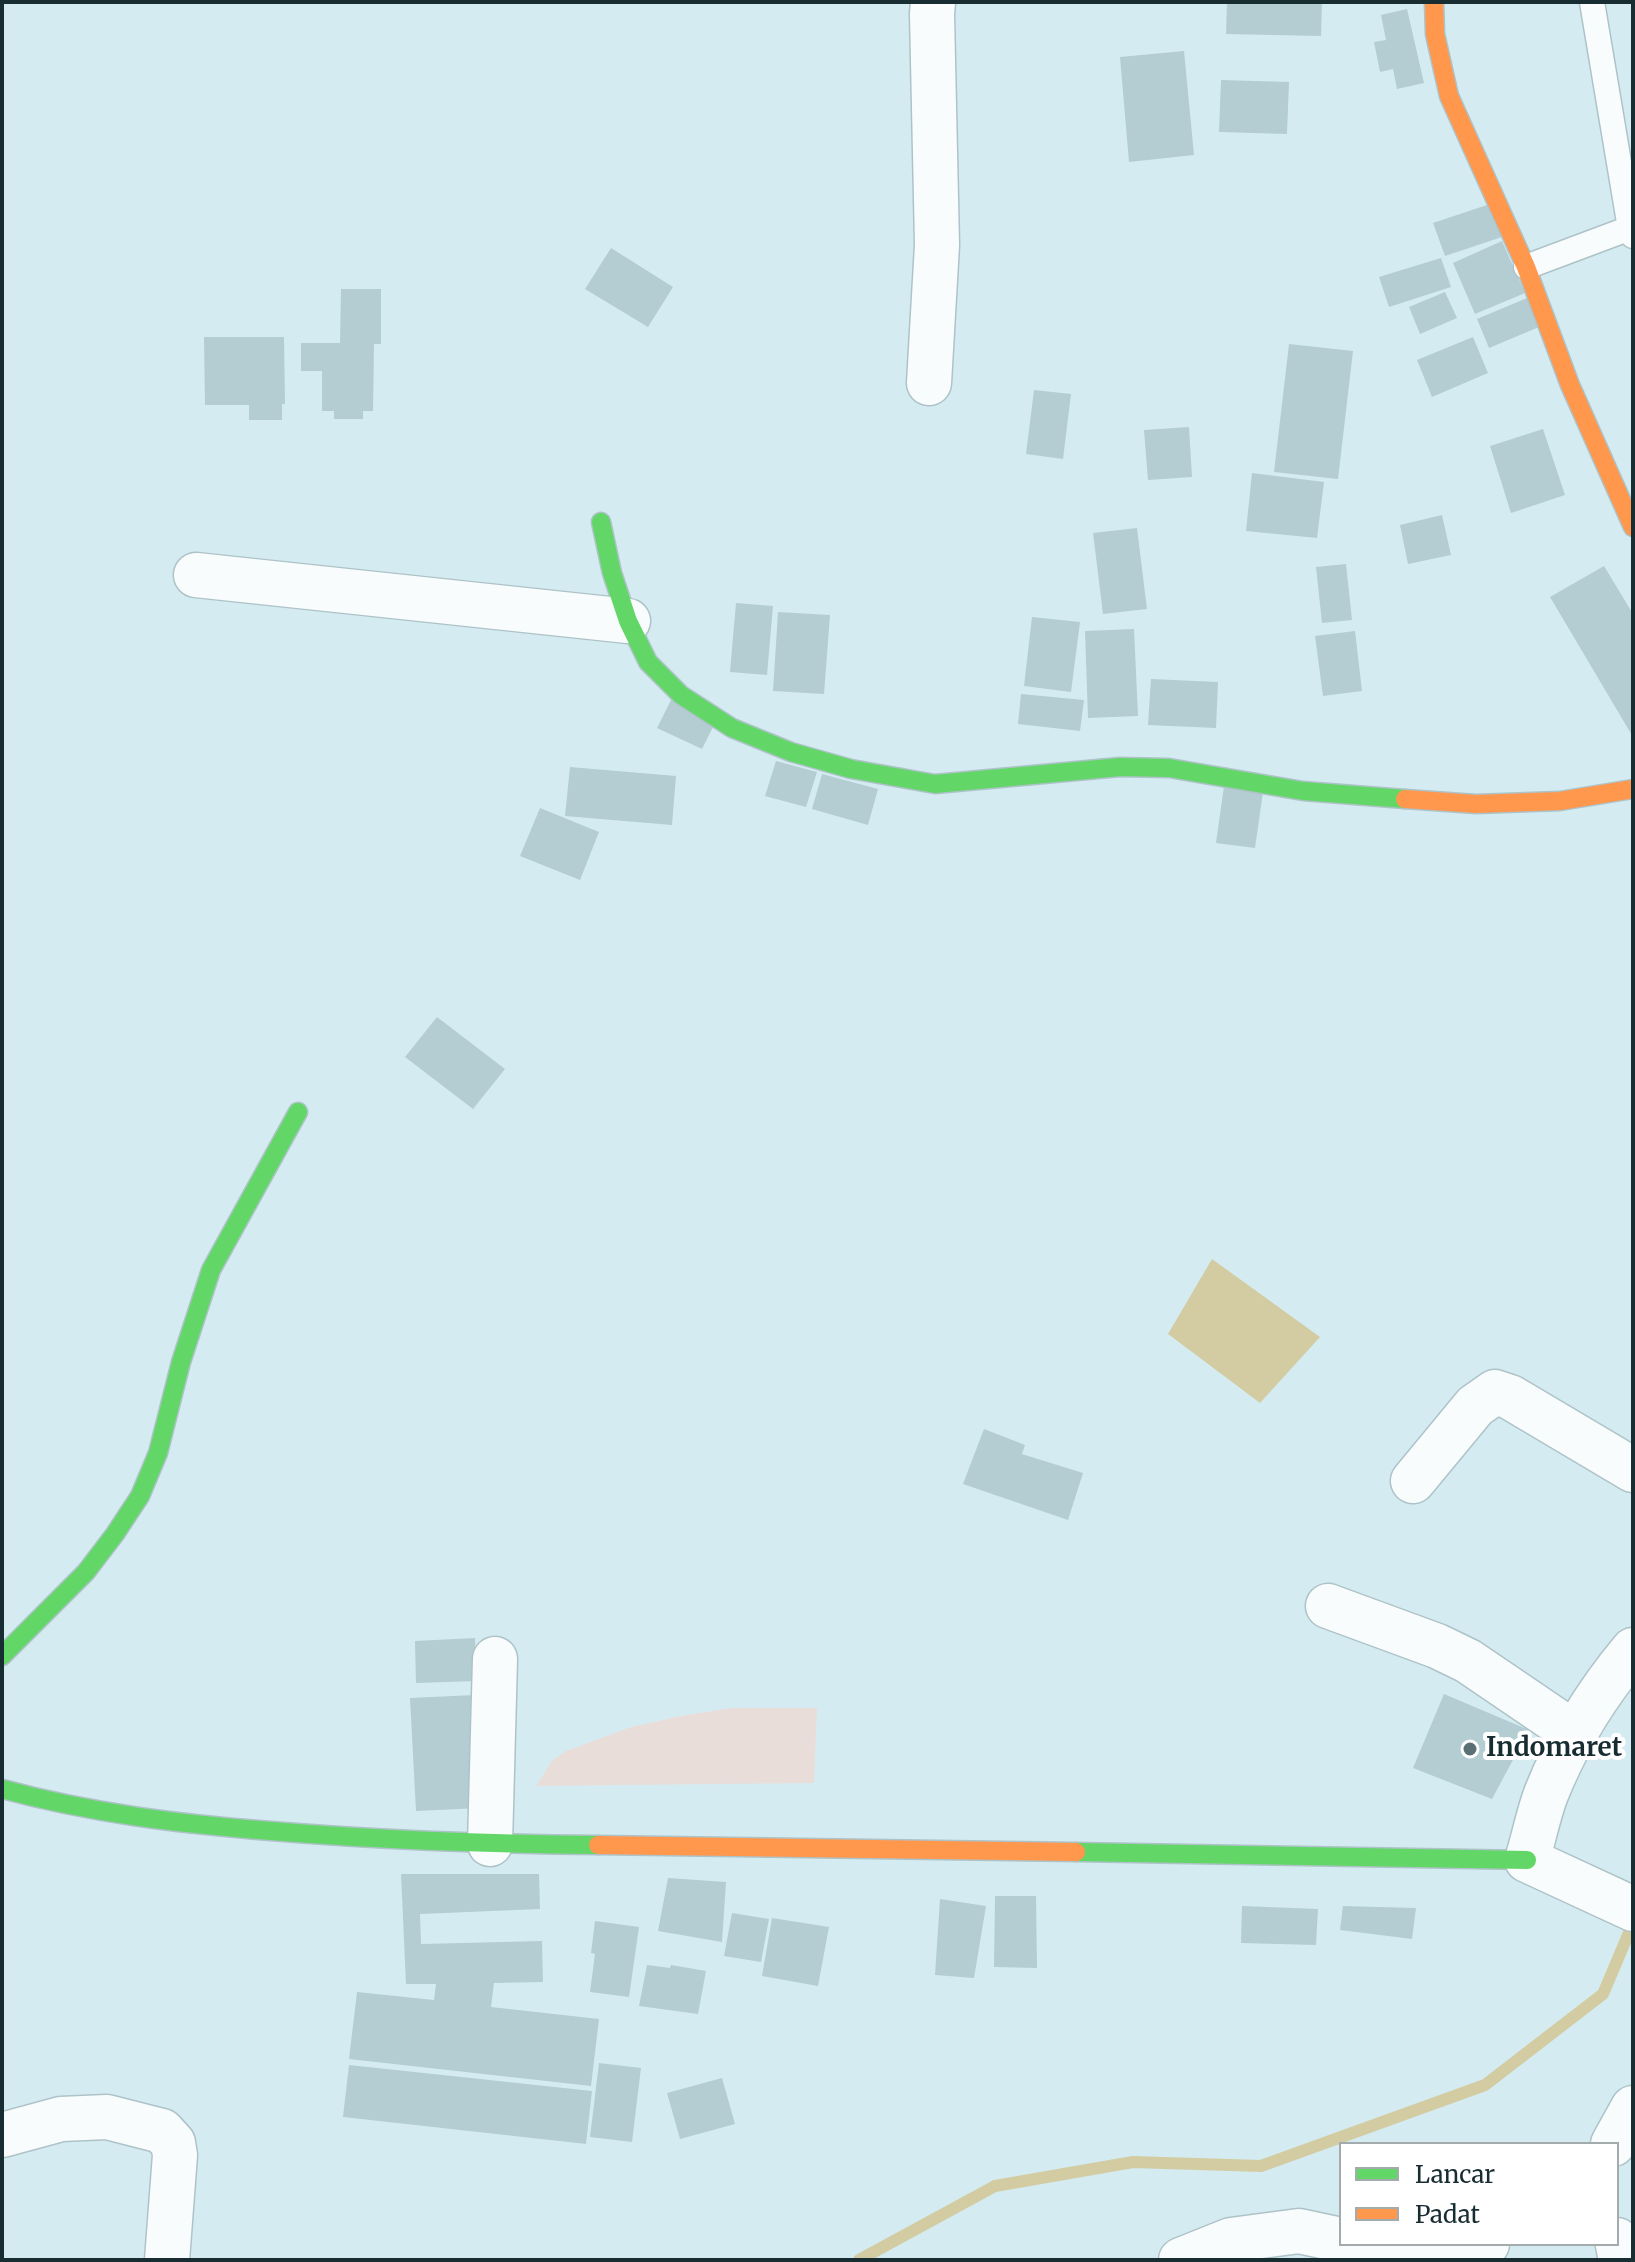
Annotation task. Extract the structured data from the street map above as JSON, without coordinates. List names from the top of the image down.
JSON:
{
  "places": ["Indomaret"],
  "legend": ["Lancar", "Padat"]
}
